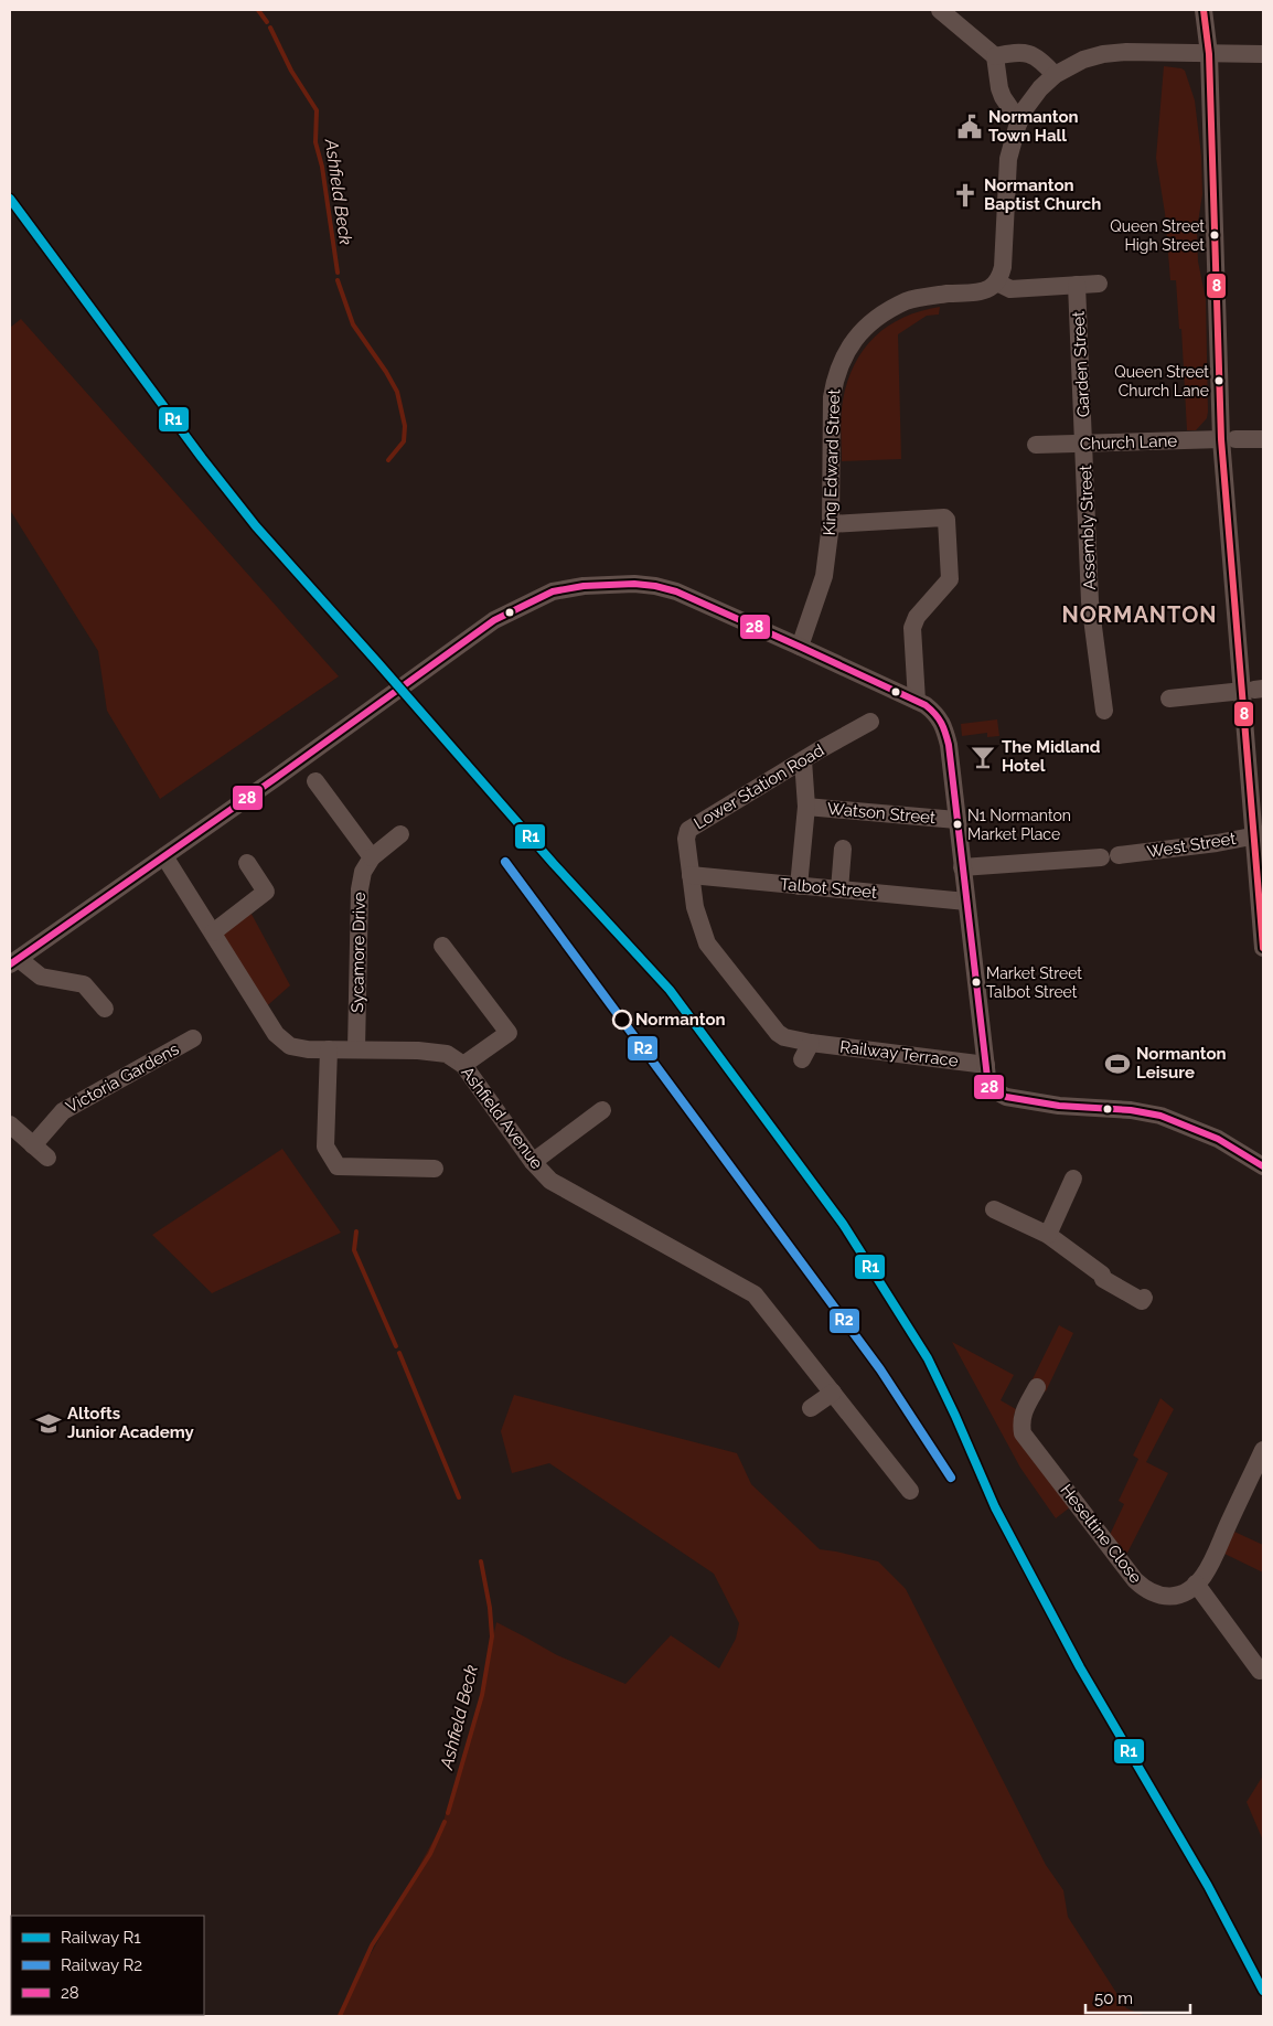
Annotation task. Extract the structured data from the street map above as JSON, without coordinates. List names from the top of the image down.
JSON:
{
  "streets": {
    "street": [
      "Garden Street",
      "Church Lane",
      "King Edward Street",
      "Assembly Street",
      "Lower Station Road",
      "Watson Street",
      "West Street",
      "Talbot Street",
      "Sycamore Drive",
      "Railway Terrace",
      "Victoria Gardens",
      "Ashfield Avenue",
      "Heseltine Close"
    ]
  },
  "crossings": [
    ["Garden Street", "Church Lane"],
    ["Garden Street", "Assembly Street"],
    ["Church Lane", "Assembly Street"],
    ["Lower Station Road", "Talbot Street"],
    ["Lower Station Road", "Railway Terrace"],
    ["Sycamore Drive", "Ashfield Avenue"]
  ],
  "districts": ["NORMANTON"],
  "water": ["Ashfield Beck"],
  "places": {
    "public building": ["Normanton Town Hall"],
    "church": ["Normanton Baptist Church"],
    "other": [
      "Queen Street High Street",
      "Queen Street Church Lane",
      "N1 Normanton Market Place",
      "Market Street Talbot Street",
      "Normanton"
    ],
    "bar": ["The Midland Hotel"],
    "sports": ["Normanton Leisure"],
    "school or university": ["Altofts Junior Academy"]
  },
  "lines": [
    "transit line 8",
    "rail line R1",
    "transit line 28",
    "rail line R2"
  ],
  "legend": ["Railway R1", "Railway R2", "28"],
  "scale_bar": "50 m"
}
